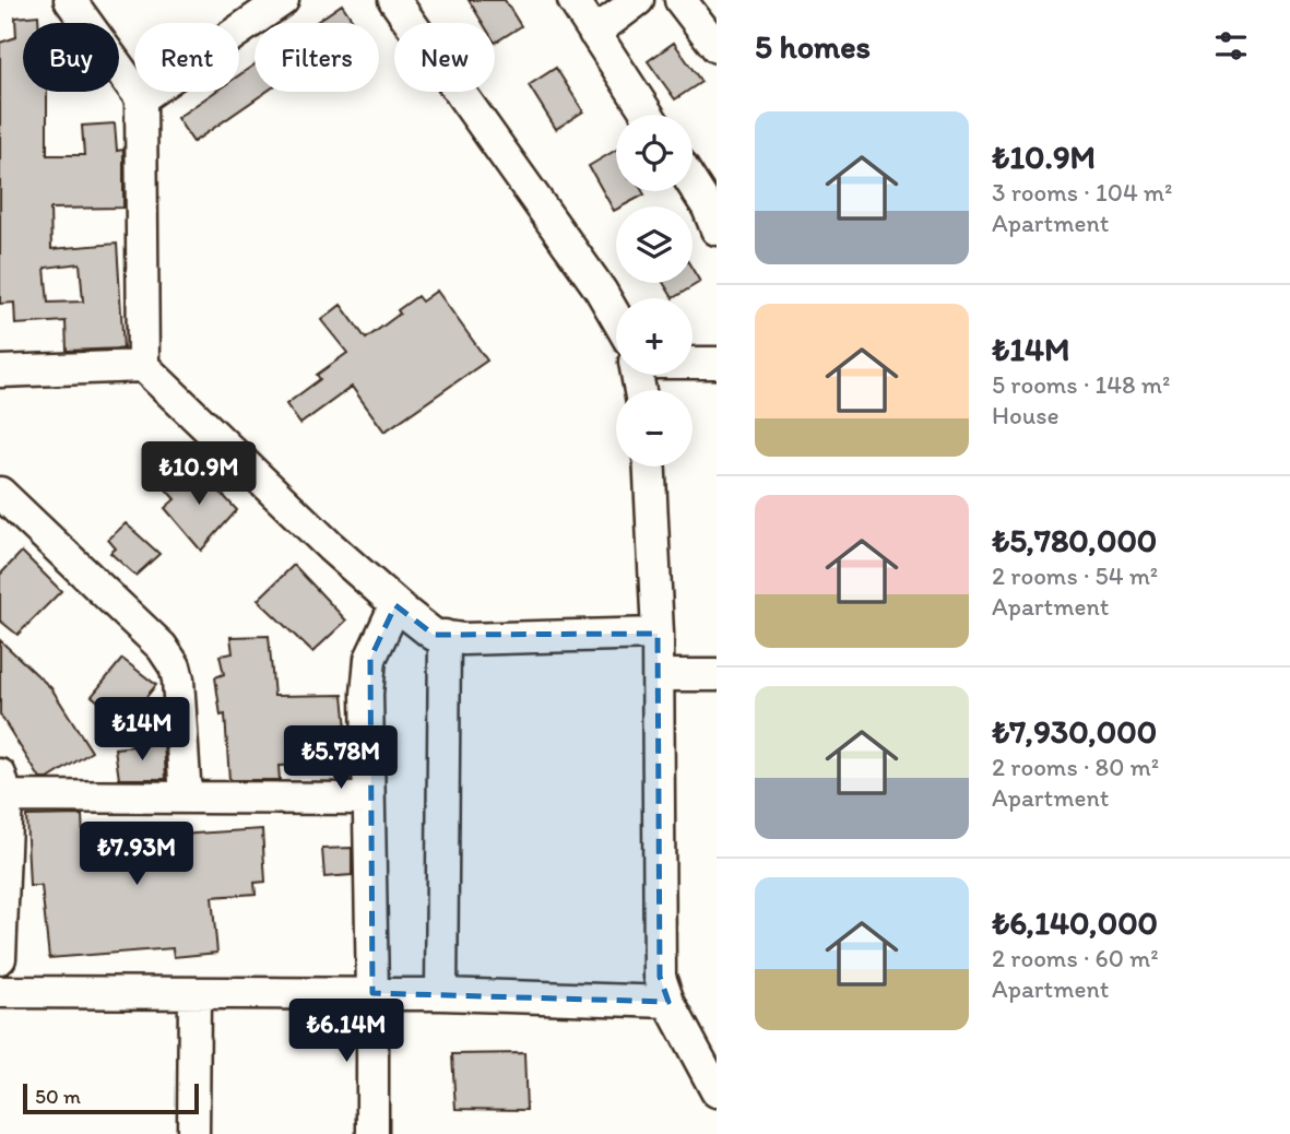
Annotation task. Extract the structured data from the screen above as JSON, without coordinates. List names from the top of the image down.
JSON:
{
  "scale_bar": "50 m",
  "page": {
    "heading": "5 homes",
    "chip": [
      "Buy",
      "Rent",
      "Filters",
      "New"
    ],
    "list": [
      {
        "name": "₺10.9M",
        "note": "3 rooms · 104 m² · Apartment"
      },
      {
        "name": "₺14M",
        "note": "5 rooms · 148 m² · House"
      },
      {
        "name": "₺5,780,000",
        "note": "2 rooms · 54 m² · Apartment"
      },
      {
        "name": "₺7,930,000",
        "note": "2 rooms · 80 m² · Apartment"
      },
      {
        "name": "₺6,140,000",
        "note": "2 rooms · 60 m² · Apartment"
      }
    ],
    "map_buttons": ["+", "−"],
    "price": [
      "₺10.9M",
      "₺14M",
      "₺5.78M",
      "₺7.93M",
      "₺6.14M"
    ],
    "scale": "50 m"
  }
}
